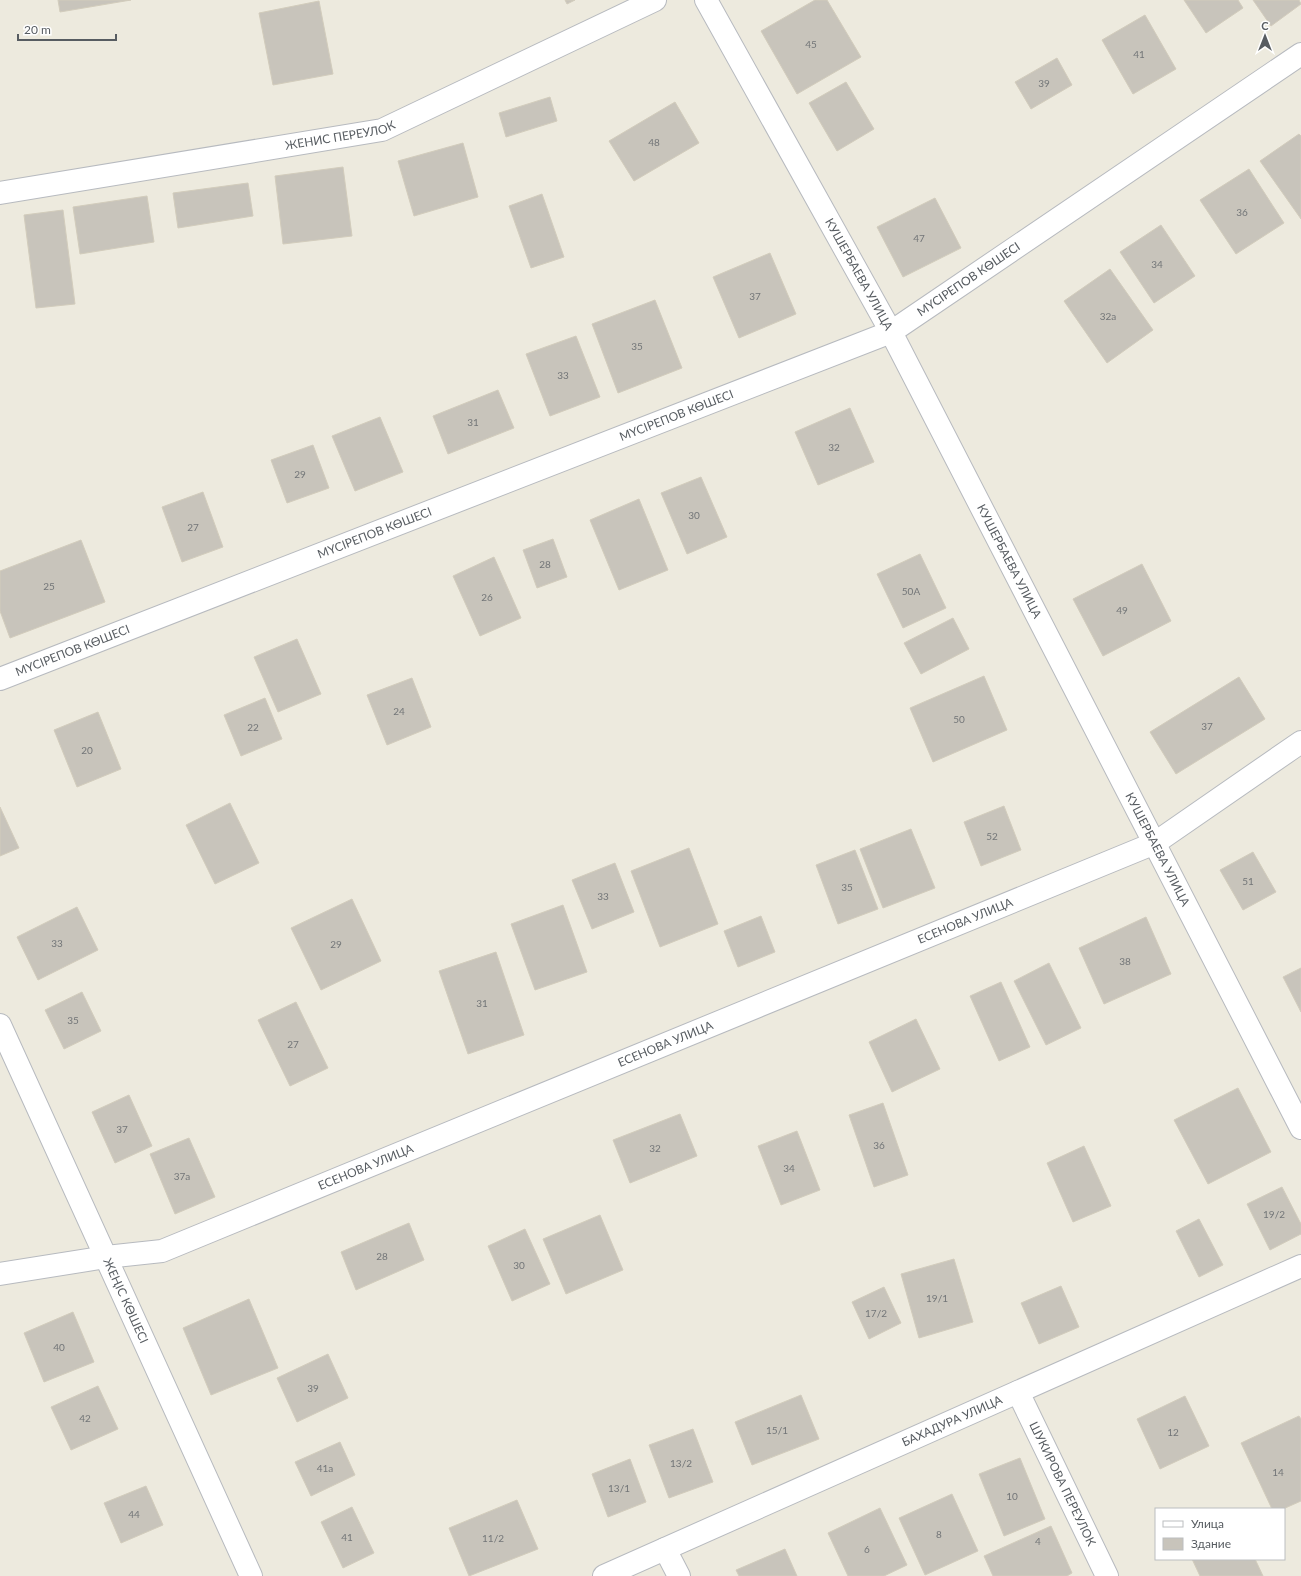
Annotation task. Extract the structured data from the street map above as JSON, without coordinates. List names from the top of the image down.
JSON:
{
  "streets": {
    "street": [
      "ЖЕНИС ПЕРЕУЛОК",
      "КУШЕРБАЕВА УЛИЦА",
      "МҮСІРЕПОВ КӨШЕСІ",
      "ЕСЕНОВА УЛИЦА",
      "ЖЕҢІС КӨШЕСІ",
      "БАХАДУРА УЛИЦА",
      "ШУКИРОВА ПЕРЕУЛОК"
    ]
  },
  "crossings": [
    ["КУШЕРБАЕВА УЛИЦА", "МҮСІРЕПОВ КӨШЕСІ"],
    ["КУШЕРБАЕВА УЛИЦА", "ЕСЕНОВА УЛИЦА"],
    ["ЕСЕНОВА УЛИЦА", "ЖЕҢІС КӨШЕСІ"],
    ["БАХАДУРА УЛИЦА", "ШУКИРОВА ПЕРЕУЛОК"]
  ],
  "house_numbers": [
    "45",
    "41",
    "39",
    "48",
    "36",
    "47",
    "34",
    "37",
    "32а",
    "35",
    "33",
    "31",
    "32",
    "29",
    "30",
    "27",
    "28",
    "25",
    "50А",
    "26",
    "49",
    "24",
    "50",
    "37",
    "22",
    "20",
    "52",
    "51",
    "35",
    "33",
    "33",
    "29",
    "38",
    "31",
    "35",
    "27",
    "37",
    "36",
    "32",
    "34",
    "37а",
    "19/2",
    "28",
    "30",
    "19/1",
    "17/2",
    "40",
    "39",
    "42",
    "15/1",
    "12",
    "13/2",
    "41а",
    "14",
    "13/1",
    "10",
    "44",
    "8",
    "41",
    "11/2",
    "4",
    "6"
  ],
  "legend": ["Улица", "Здание"],
  "scale_bar": "20 m",
  "north": "top"
}
